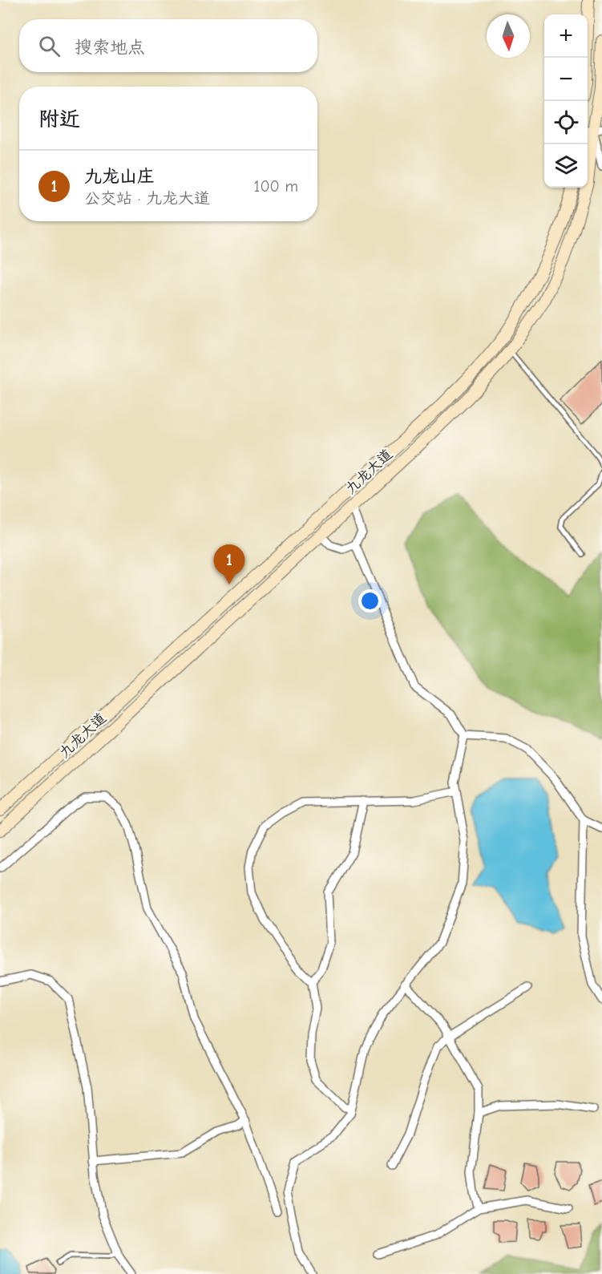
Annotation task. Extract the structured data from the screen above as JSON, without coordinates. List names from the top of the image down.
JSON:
{
  "streets": {
    "main road": ["九龙大道"]
  },
  "north": "bottom",
  "page": {
    "map_buttons": ["+", "−"],
    "search": "搜索地点",
    "heading": "附近",
    "list": [
      {
        "mark": "1",
        "name": "九龙山庄",
        "note": "公交站 · 九龙大道",
        "value": "100 m"
      }
    ],
    "pins": "1"
  }
}
